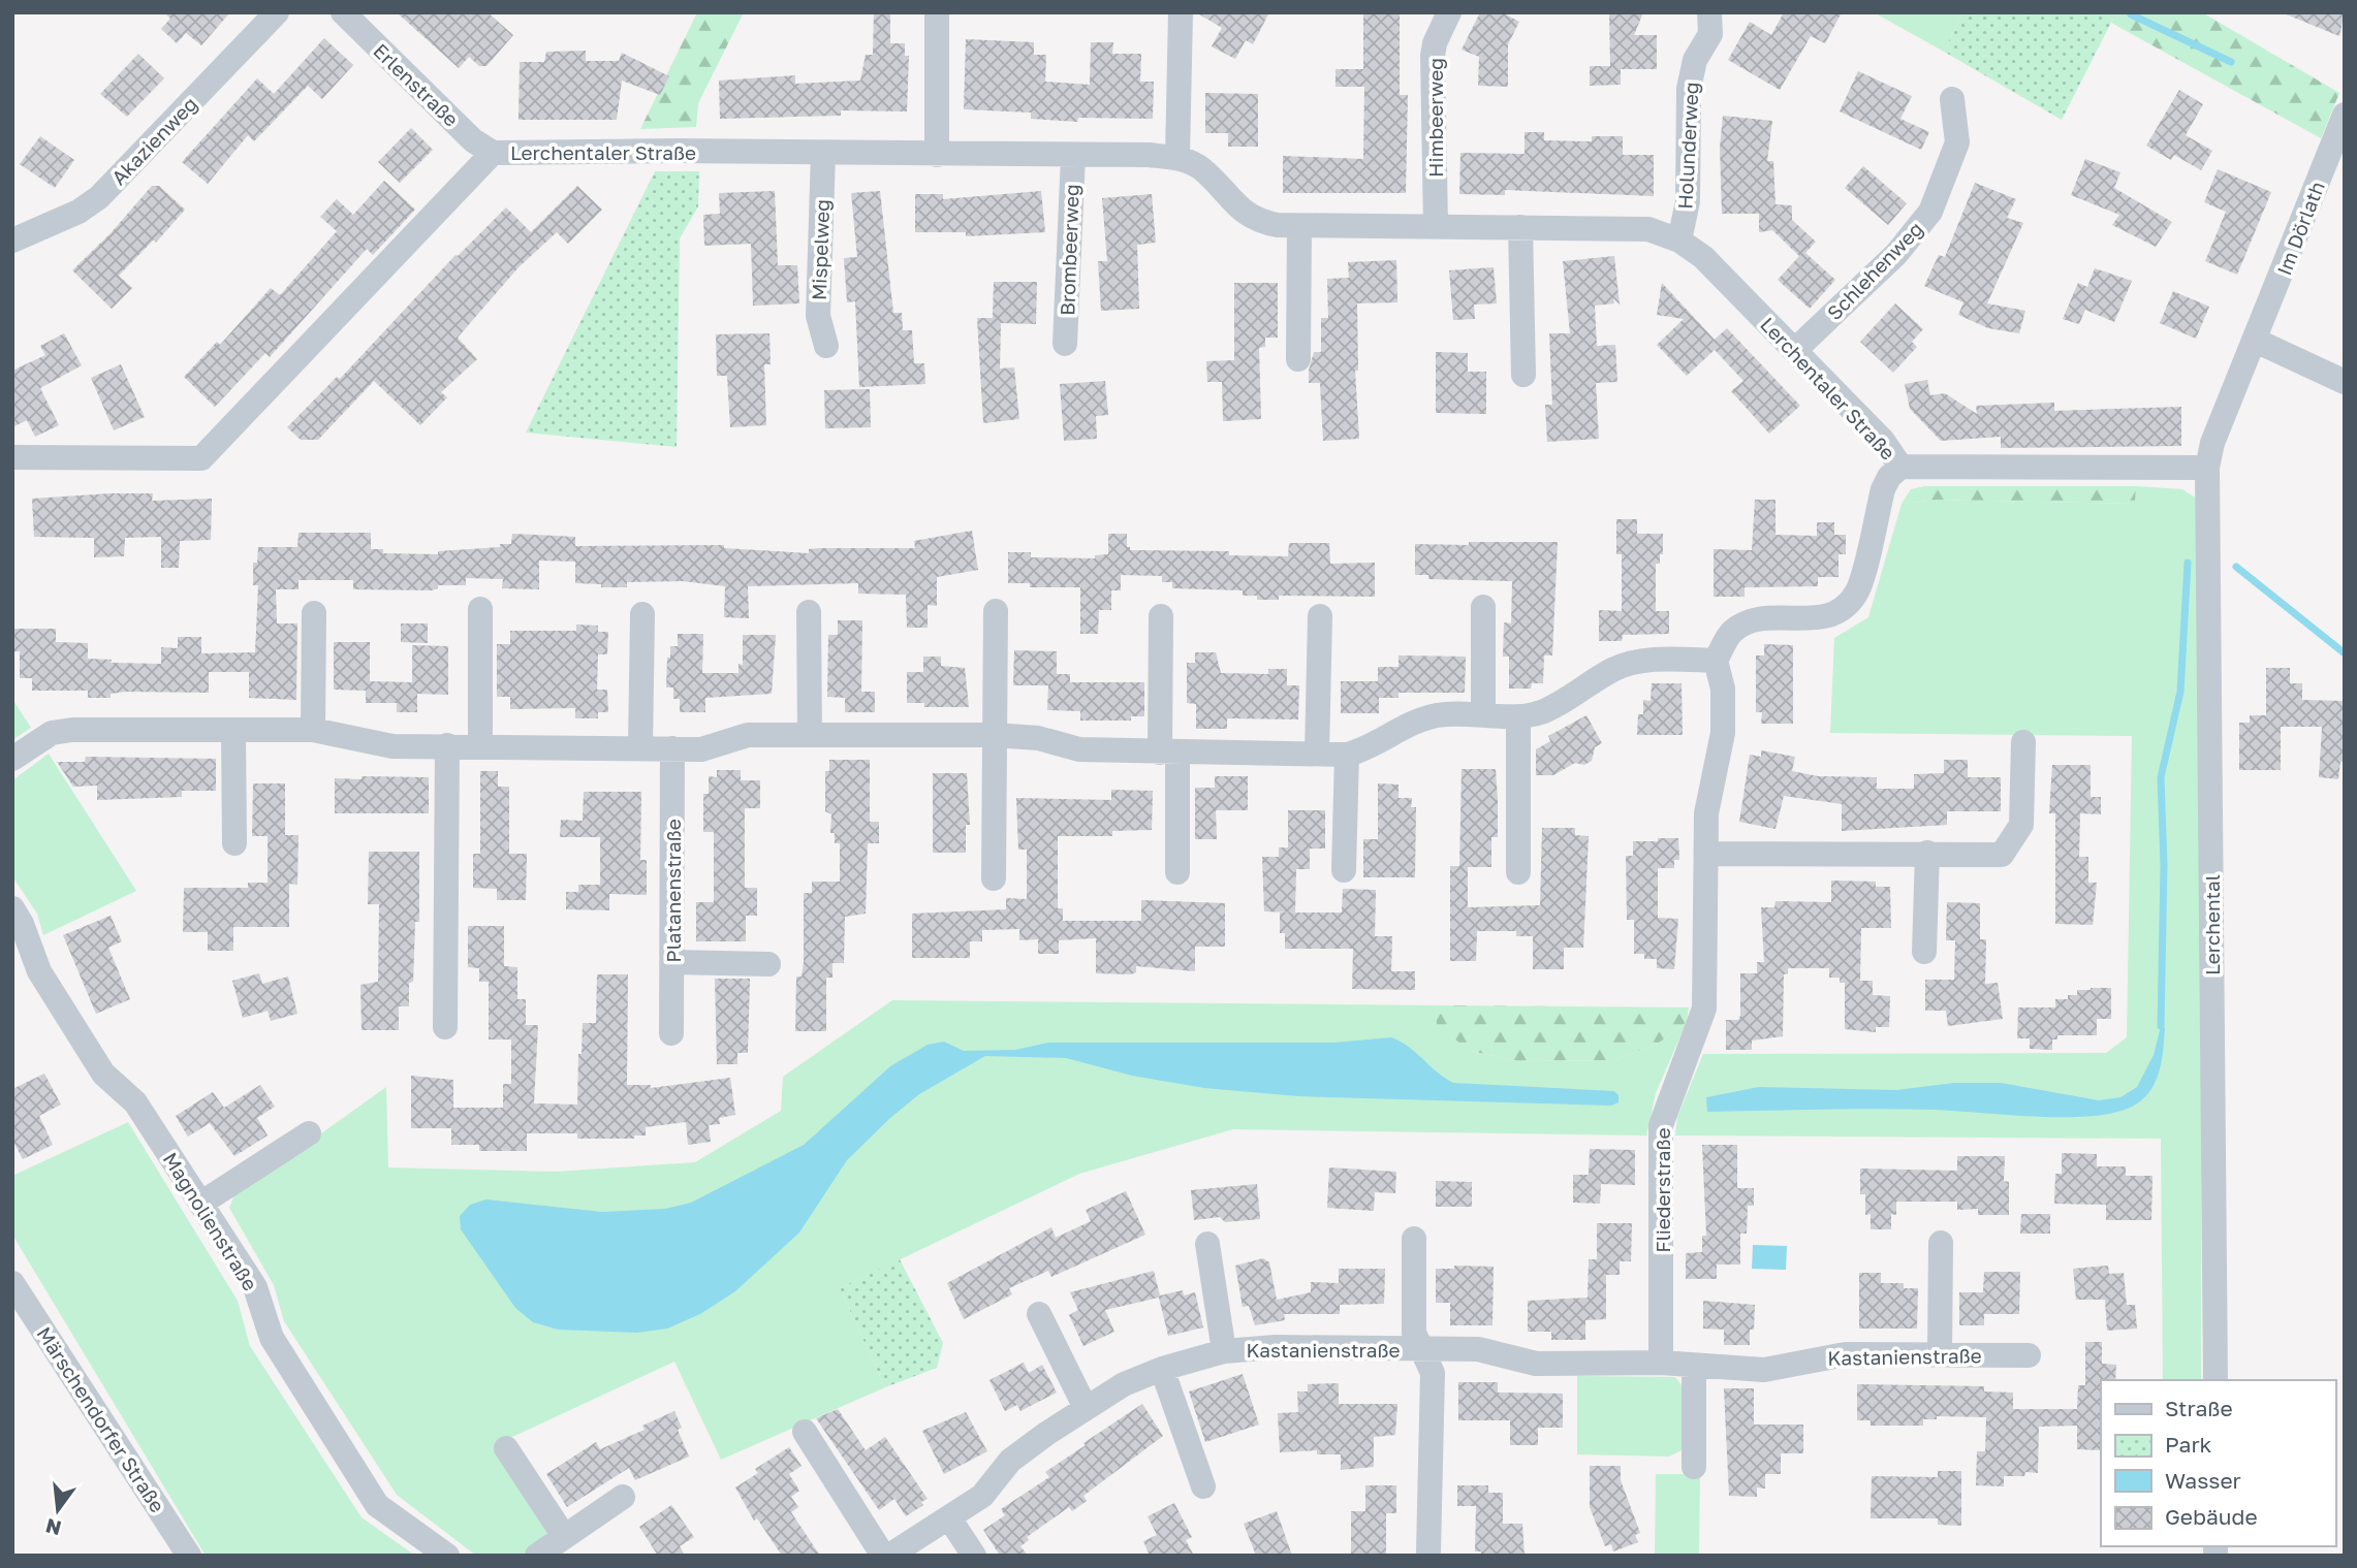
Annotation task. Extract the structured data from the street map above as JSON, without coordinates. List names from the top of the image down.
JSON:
{
  "streets": {
    "street": [
      "Erlenstraße",
      "Himbeerweg",
      "Akazienweg",
      "Holunderweg",
      "Lerchentaler Straße",
      "Im Dörlath",
      "Mispelweg",
      "Brombeerweg",
      "Schlehenweg",
      "Platanenstraße",
      "Lerchental",
      "Fliederstraße",
      "Magnolienstraße",
      "Kastanienstraße",
      "Märschendorfer Straße"
    ]
  },
  "crossings": [
    ["Erlenstraße", "Lerchentaler Straße"],
    ["Himbeerweg", "Lerchentaler Straße"],
    ["Holunderweg", "Lerchentaler Straße"],
    ["Lerchentaler Straße", "Im Dörlath"],
    ["Lerchentaler Straße", "Mispelweg"],
    ["Lerchentaler Straße", "Brombeerweg"],
    ["Lerchentaler Straße", "Schlehenweg"],
    ["Lerchentaler Straße", "Lerchental"],
    ["Im Dörlath", "Lerchental"],
    ["Fliederstraße", "Kastanienstraße"]
  ],
  "legend": [
    "Straße",
    "Park",
    "Wasser",
    "Gebäude"
  ],
  "north": "bottom"
}
